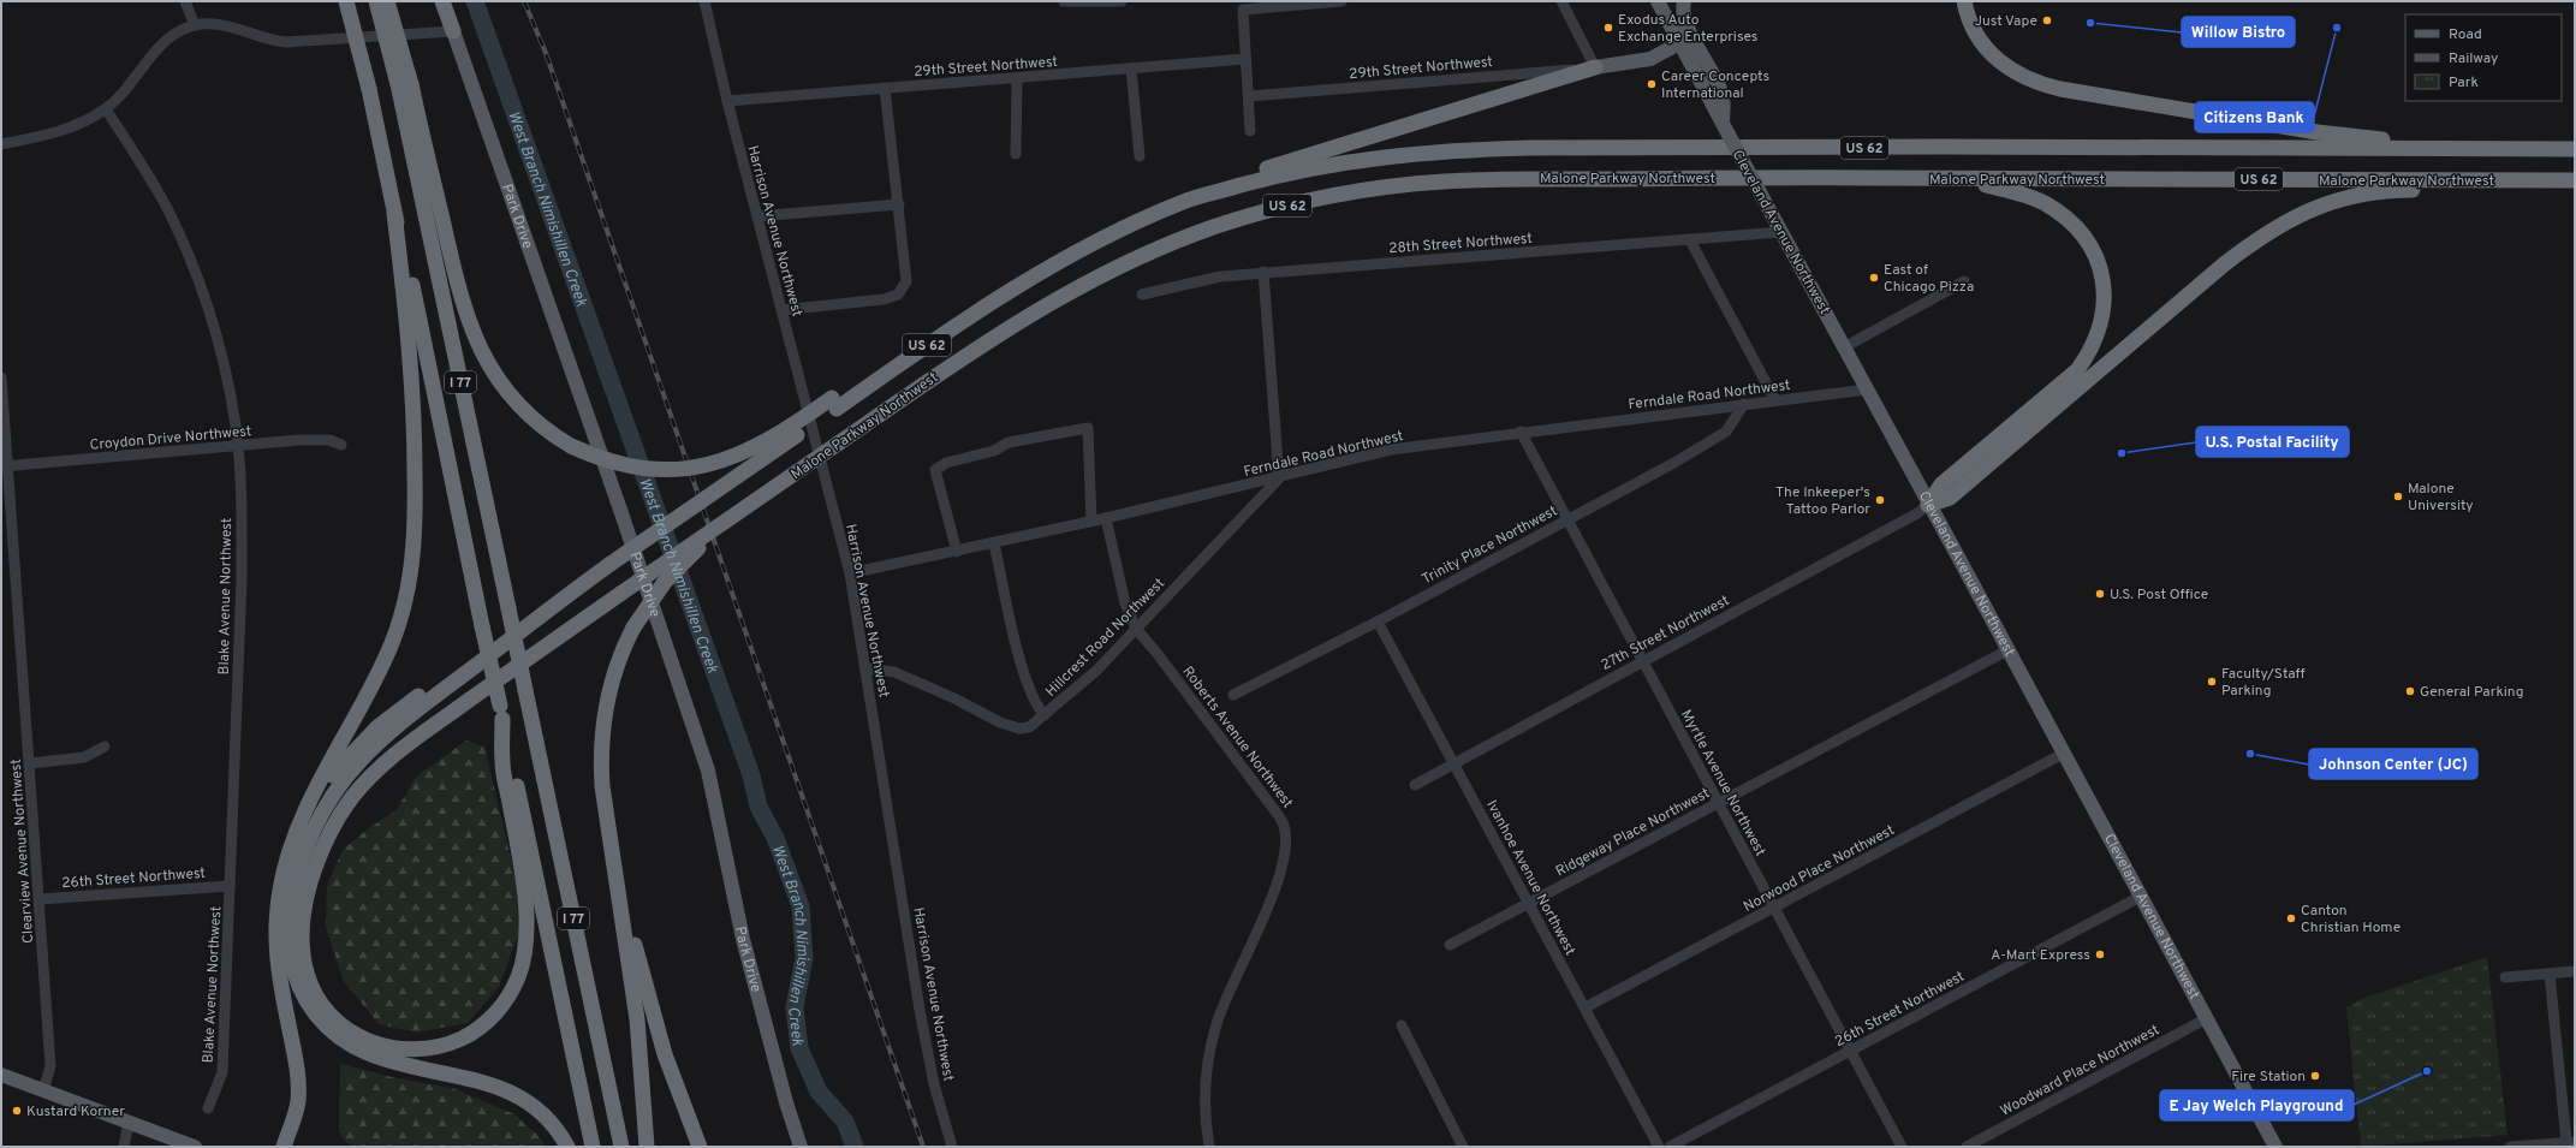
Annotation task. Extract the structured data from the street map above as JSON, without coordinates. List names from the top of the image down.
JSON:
{
  "streets": {
    "highway": ["US 62", "Malone Parkway Northwest", "I 77"],
    "main road": ["Park Drive", "Cleveland Avenue Northwest"],
    "street": [
      "29th Street Northwest",
      "Harrison Avenue Northwest",
      "28th Street Northwest",
      "Ferndale Road Northwest",
      "Croydon Drive Northwest",
      "Trinity Place Northwest",
      "Blake Avenue Northwest",
      "27th Street Northwest",
      "Hillcrest Road Northwest",
      "Roberts Avenue Northwest",
      "Myrtle Avenue Northwest",
      "Ridgeway Place Northwest",
      "Clearview Avenue Northwest",
      "Norwood Place Northwest",
      "26th Street Northwest",
      "Ivanhoe Avenue Northwest",
      "Woodward Place Northwest"
    ]
  },
  "crossings": [
    ["29th Street Northwest", "Harrison Avenue Northwest"],
    ["Harrison Avenue Northwest", "Ferndale Road Northwest"],
    ["Harrison Avenue Northwest", "Hillcrest Road Northwest"],
    ["Cleveland Avenue Northwest", "28th Street Northwest"],
    ["Cleveland Avenue Northwest", "Ferndale Road Northwest"],
    ["Cleveland Avenue Northwest", "27th Street Northwest"],
    ["Cleveland Avenue Northwest", "Ridgeway Place Northwest"],
    ["Cleveland Avenue Northwest", "Norwood Place Northwest"],
    ["Cleveland Avenue Northwest", "26th Street Northwest"],
    ["Cleveland Avenue Northwest", "Woodward Place Northwest"],
    ["Ferndale Road Northwest", "Trinity Place Northwest"],
    ["Ferndale Road Northwest", "Hillcrest Road Northwest"],
    ["Ferndale Road Northwest", "Roberts Avenue Northwest"],
    ["Ferndale Road Northwest", "Myrtle Avenue Northwest"],
    ["Croydon Drive Northwest", "Blake Avenue Northwest"],
    ["Croydon Drive Northwest", "Clearview Avenue Northwest"],
    ["Trinity Place Northwest", "Myrtle Avenue Northwest"],
    ["Trinity Place Northwest", "Ivanhoe Avenue Northwest"],
    ["Blake Avenue Northwest", "26th Street Northwest"],
    ["27th Street Northwest", "Myrtle Avenue Northwest"],
    ["27th Street Northwest", "Ivanhoe Avenue Northwest"],
    ["Hillcrest Road Northwest", "Roberts Avenue Northwest"],
    ["Myrtle Avenue Northwest", "Ridgeway Place Northwest"],
    ["Myrtle Avenue Northwest", "Norwood Place Northwest"],
    ["Myrtle Avenue Northwest", "26th Street Northwest"],
    ["Ridgeway Place Northwest", "Ivanhoe Avenue Northwest"],
    ["Clearview Avenue Northwest", "26th Street Northwest"],
    ["Norwood Place Northwest", "Ivanhoe Avenue Northwest"]
  ],
  "water": ["West Branch Nimishillen Creek"],
  "places": [
    "Just Vape",
    "Willow Bistro",
    "Exodus Auto Exchange Enterprises",
    "Citizens Bank",
    "Career Concepts International",
    "East of Chicago Pizza",
    "U.S. Postal Facility",
    "Malone University",
    "The Inkeeper's Tattoo Parlor",
    "U.S. Post Office",
    "Faculty/Staff Parking",
    "General Parking",
    "Johnson Center (JC)",
    "Canton Christian Home",
    "A-Mart Express",
    "E Jay Welch Playground",
    "Fire Station",
    "Kustard Korner"
  ],
  "legend": ["Road", "Railway", "Park"]
}
